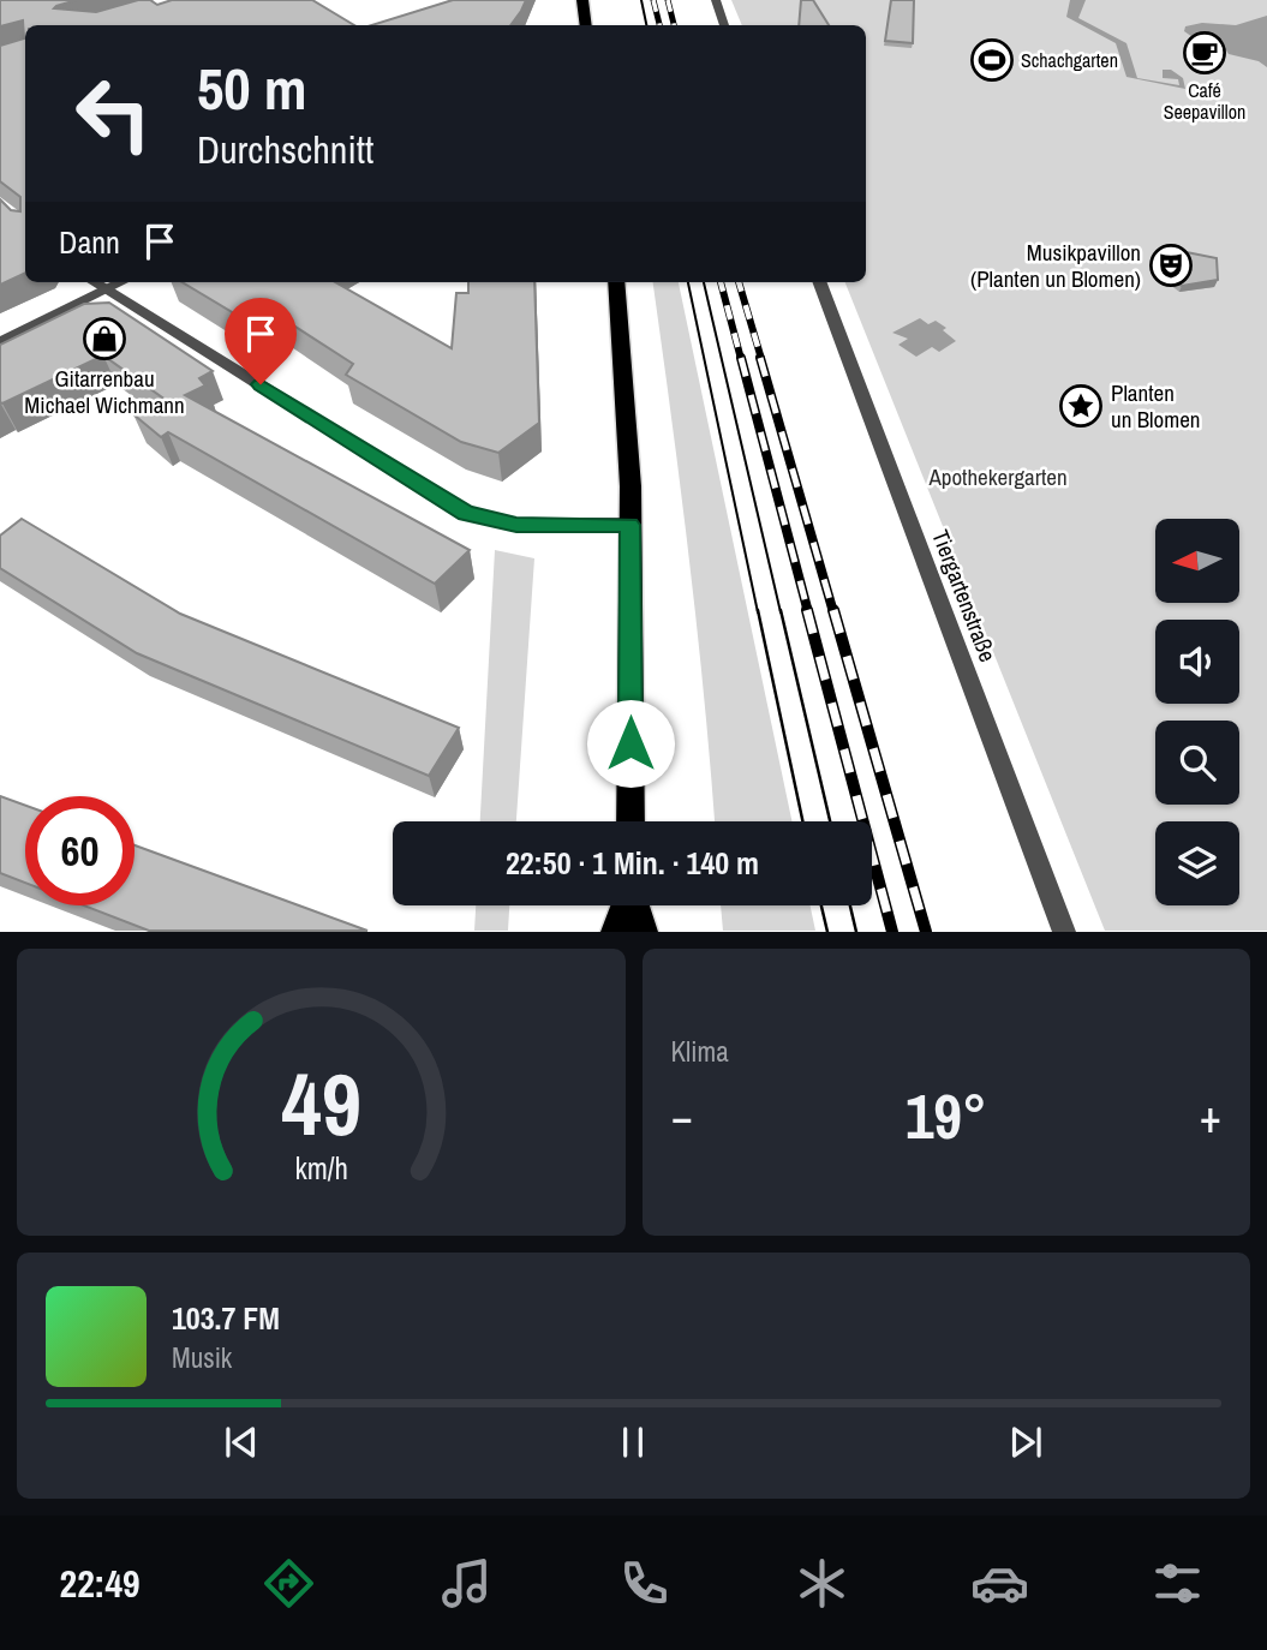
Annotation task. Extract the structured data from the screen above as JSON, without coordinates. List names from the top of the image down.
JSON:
{
  "streets": {
    "street": ["Tiergartenstraße"]
  },
  "parks": ["Apothekergarten"],
  "places": {
    "cafe": ["Café Seepavillon"],
    "sports": ["Schachgarten"],
    "theatre": ["Musikpavillon (Planten un Blomen)"],
    "shop": ["Gitarrenbau Michael Wichmann"],
    "place": ["Planten un Blomen"]
  },
  "north": "left",
  "page": {
    "turn": ["50 m", "Durchschnitt"],
    "then": "Dann",
    "limit": "60",
    "trip": "22:50 · 1 Min. · 140 m",
    "tile": "Klima",
    "heat": ["−", "19°", "+"],
    "song": ["103.7 FM", "Musik"],
    "tabs": "22:49",
    "gauge": ["49", "km/h"]
  }
}
